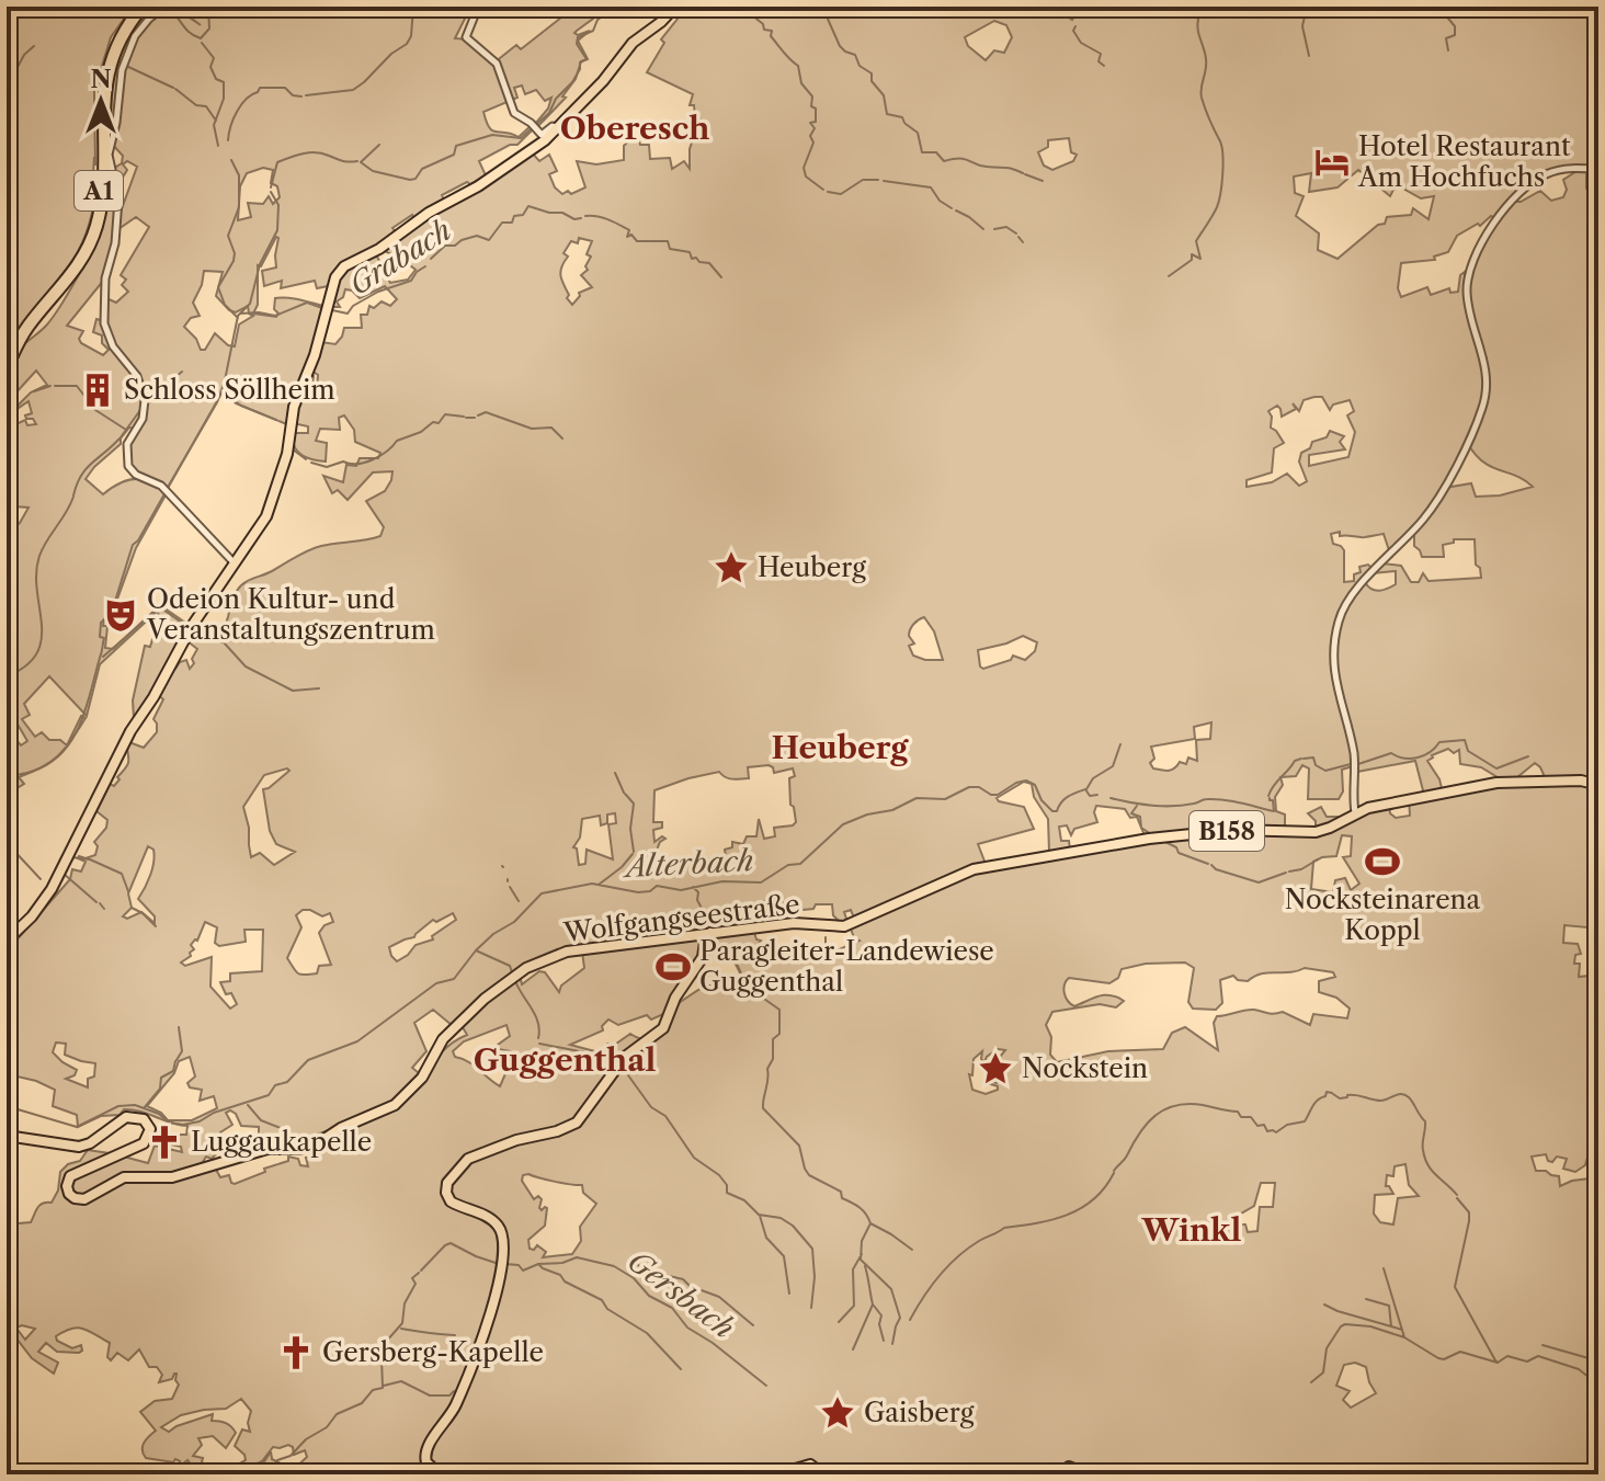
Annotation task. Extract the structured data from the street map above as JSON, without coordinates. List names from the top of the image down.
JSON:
{
  "streets": {
    "highway": ["A1"],
    "main road": ["B158", "Wolfgangseestraße"]
  },
  "districts": [
    "Oberesch",
    "Heuberg",
    "Guggenthal",
    "Winkl"
  ],
  "water": ["Grabach", "Alterbach", "Gersbach"],
  "places": {
    "hotel": ["Hotel Restaurant Am Hochfuchs"],
    "building": ["Schloss Söllheim"],
    "place": ["Heuberg", "Nockstein", "Gaisberg"],
    "theatre": ["Odeion Kultur- und Veranstaltungszentrum"],
    "sports": ["Nocksteinarena Koppl", "Paragleiter-Landewiese Guggenthal"],
    "church": ["Luggaukapelle", "Gersberg-Kapelle"]
  },
  "north": "top"
}
